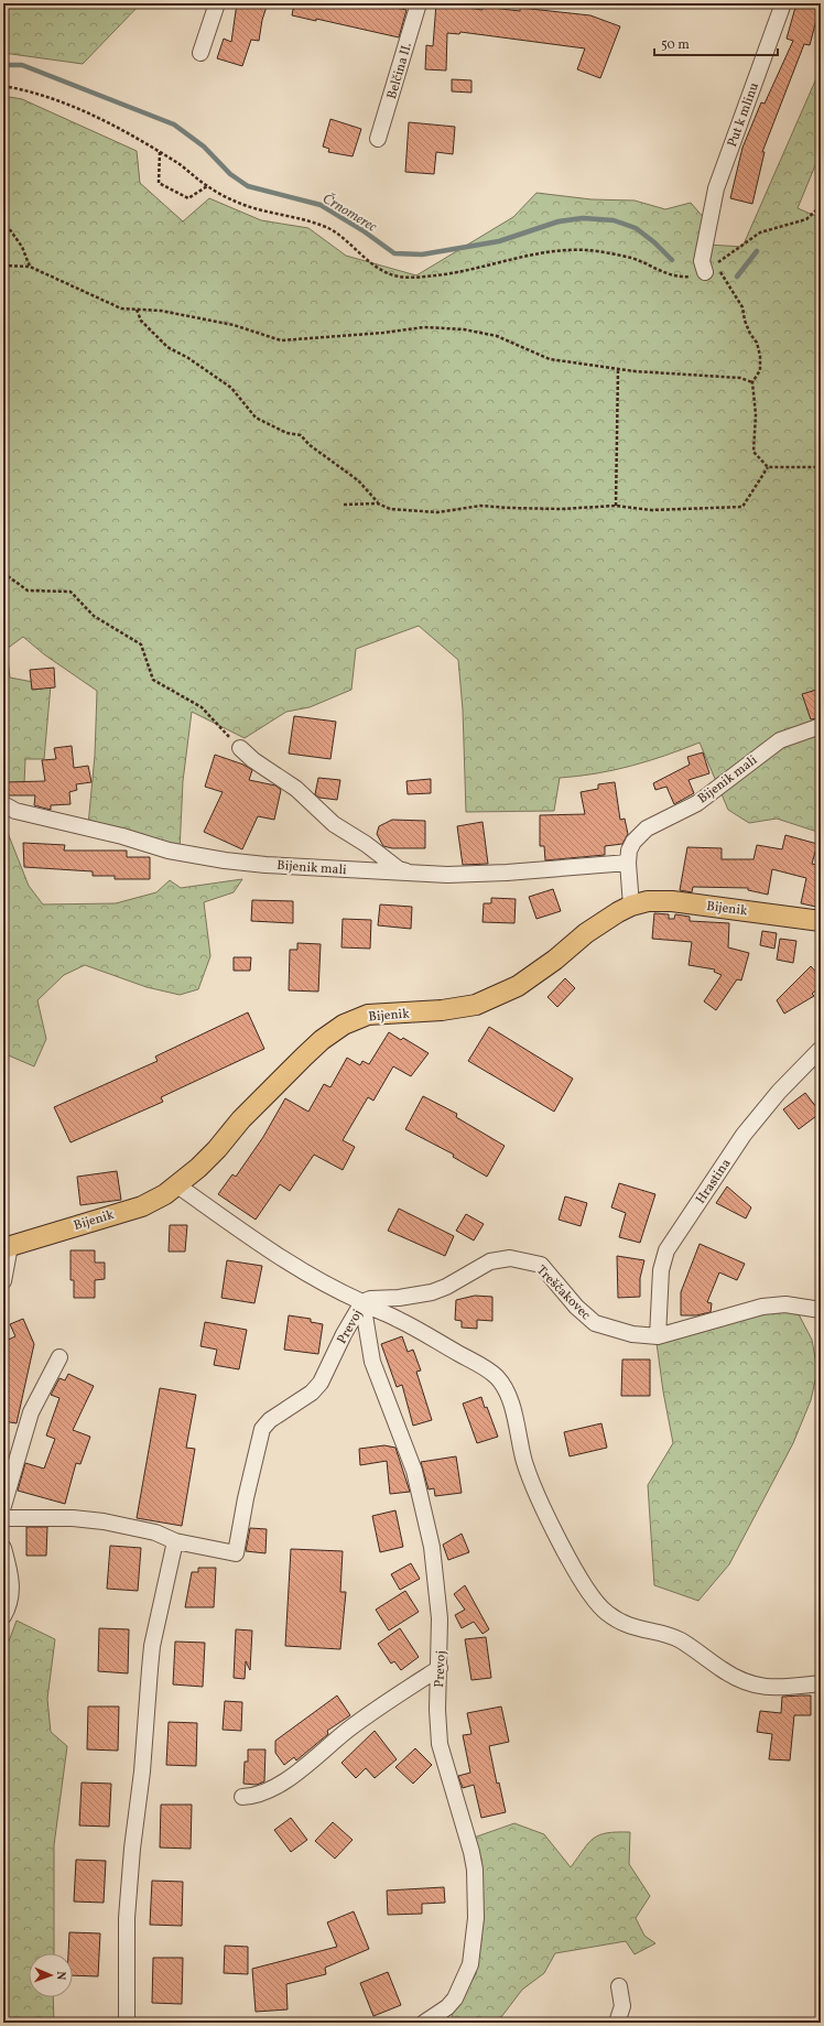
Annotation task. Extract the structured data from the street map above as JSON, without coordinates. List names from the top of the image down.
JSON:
{
  "streets": {
    "main road": ["Bijenik"],
    "street": [
      "Belčina II.",
      "Put k mlinu",
      "Bijenik mali",
      "Hrastina",
      "Treščakovec",
      "Prevoj"
    ]
  },
  "crossings": [
    ["Bijenik mali", "Bijenik"],
    ["Bijenik", "Prevoj"],
    ["Hrastina", "Treščakovec"],
    ["Treščakovec", "Prevoj"]
  ],
  "water": ["Črnomerec"],
  "scale_bar": "50 m",
  "north": "right"
}
